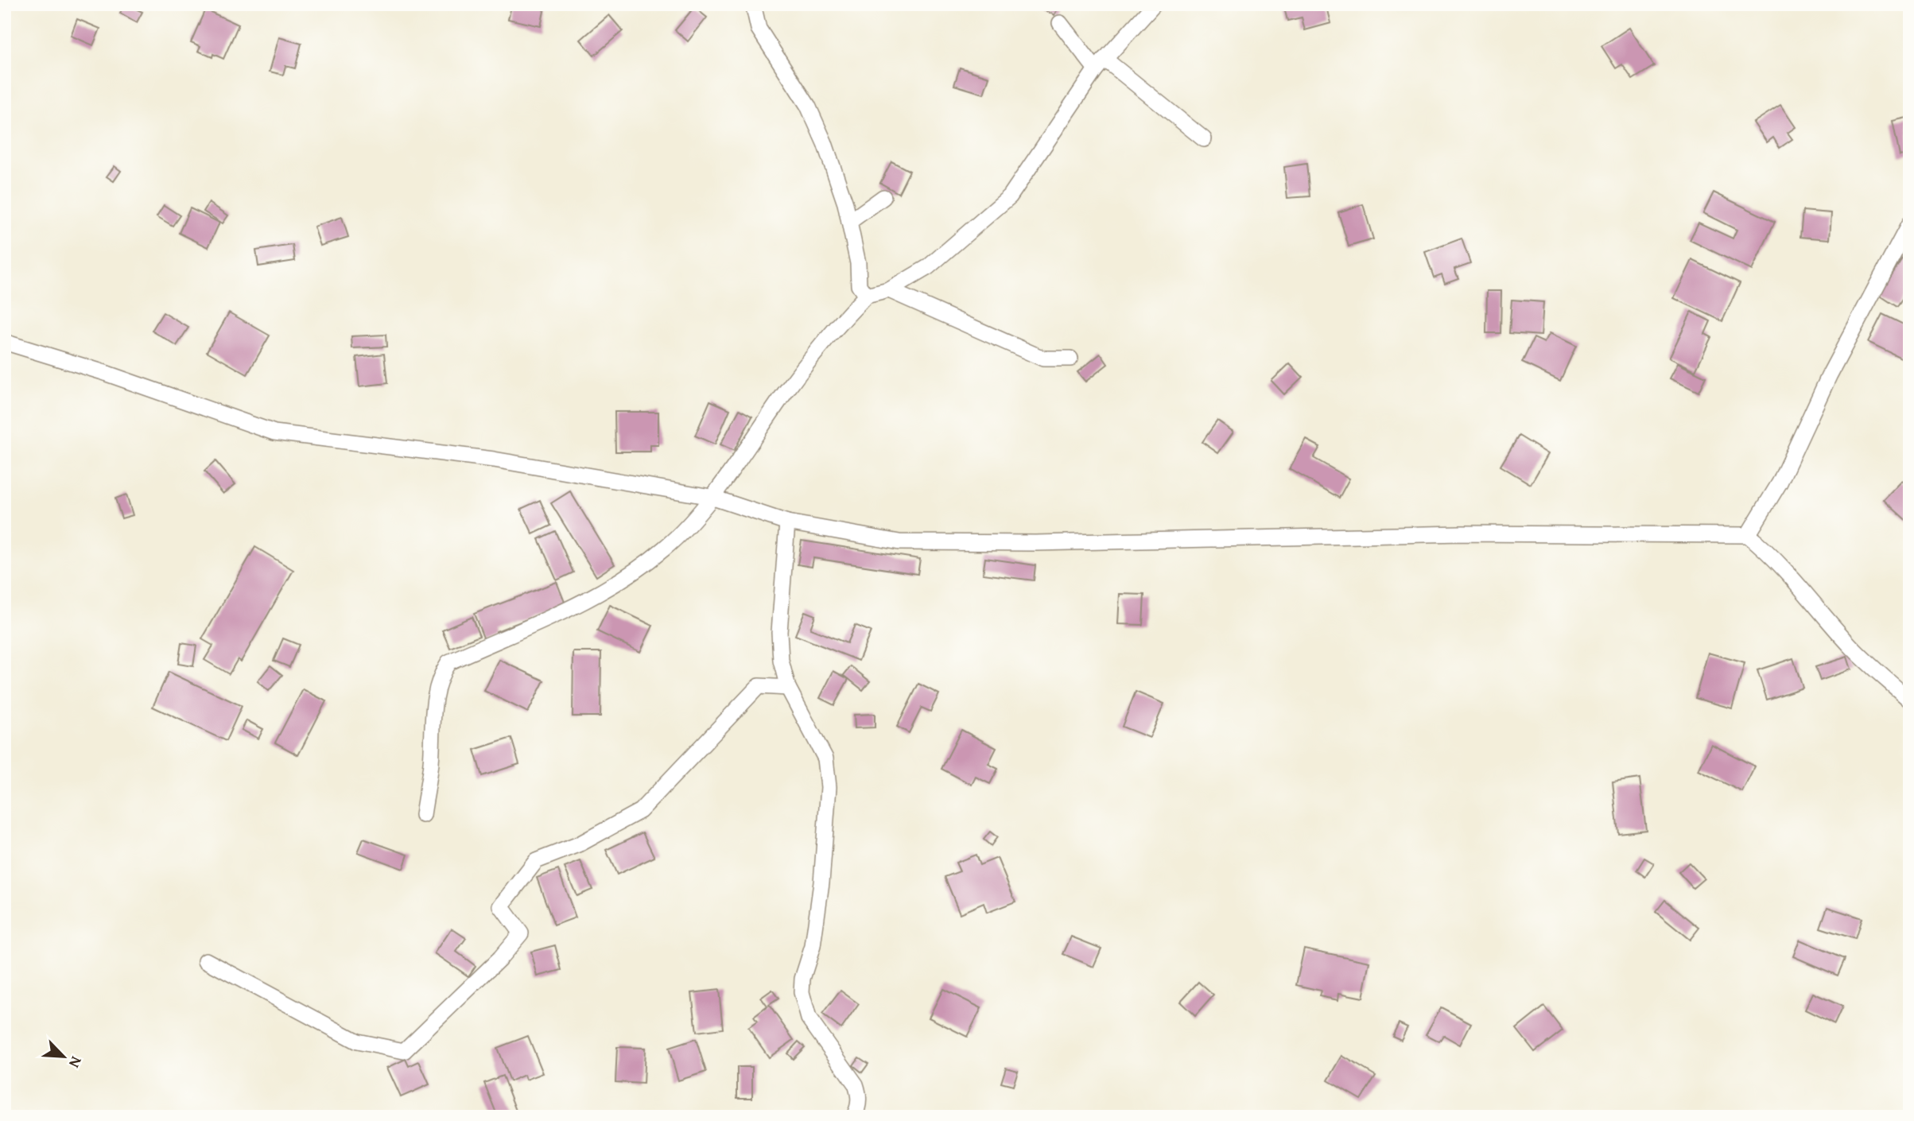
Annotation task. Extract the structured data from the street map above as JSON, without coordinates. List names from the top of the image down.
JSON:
{
  "north": "bottom right"
}
